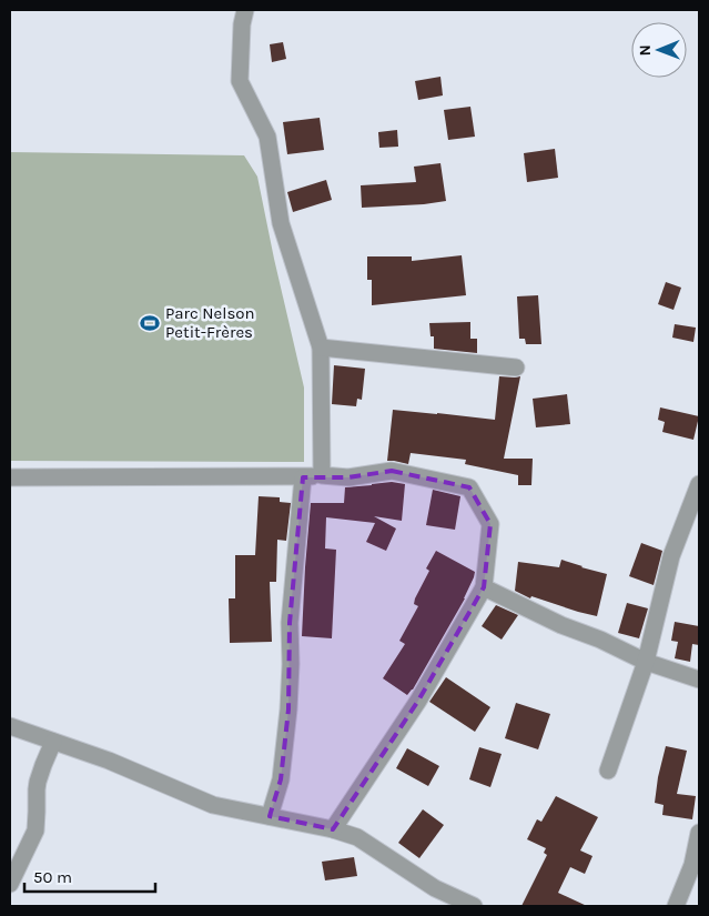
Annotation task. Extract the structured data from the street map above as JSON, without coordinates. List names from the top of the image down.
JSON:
{
  "places": {
    "sports": ["Parc Nelson Petit-Frères"]
  },
  "scale_bar": "50 m",
  "north": "left"
}
